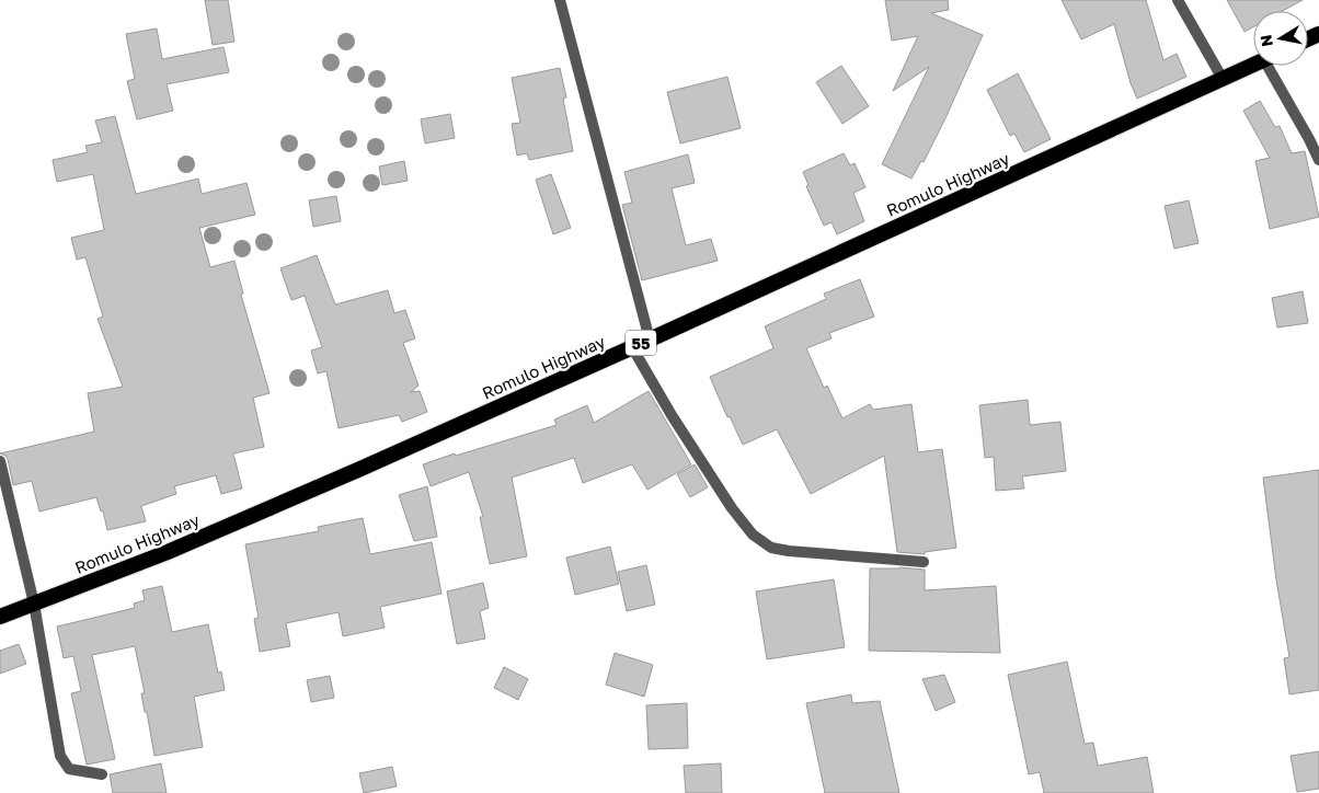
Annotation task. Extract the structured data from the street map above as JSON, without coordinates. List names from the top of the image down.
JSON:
{
  "streets": {
    "highway": ["Romulo Highway", "55"]
  },
  "north": "left"
}
